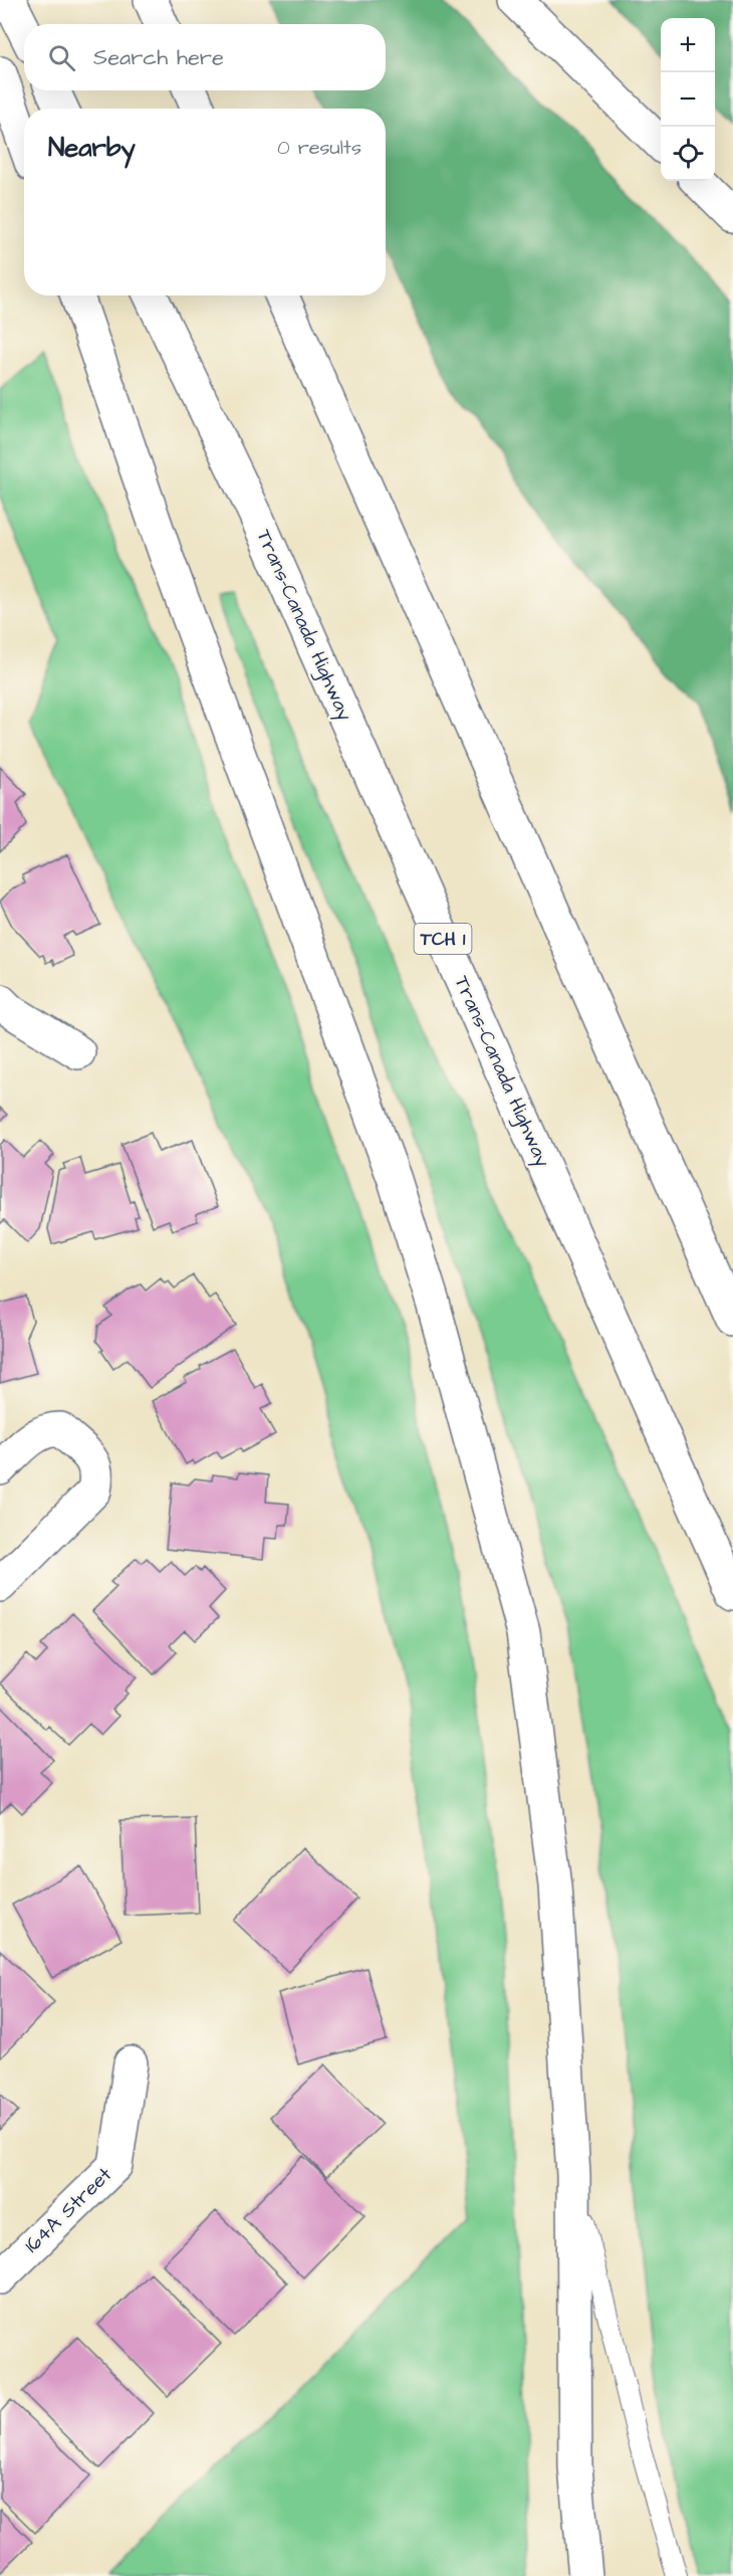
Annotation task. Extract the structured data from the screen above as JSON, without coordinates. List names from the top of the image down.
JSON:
{
  "streets": {
    "main road": ["Trans-Canada Highway", "TCH 1", "164A Street"]
  },
  "page": {
    "map_buttons": ["+", "−"],
    "search": "Search here",
    "heading": ["Nearby", "0 results"]
  }
}
